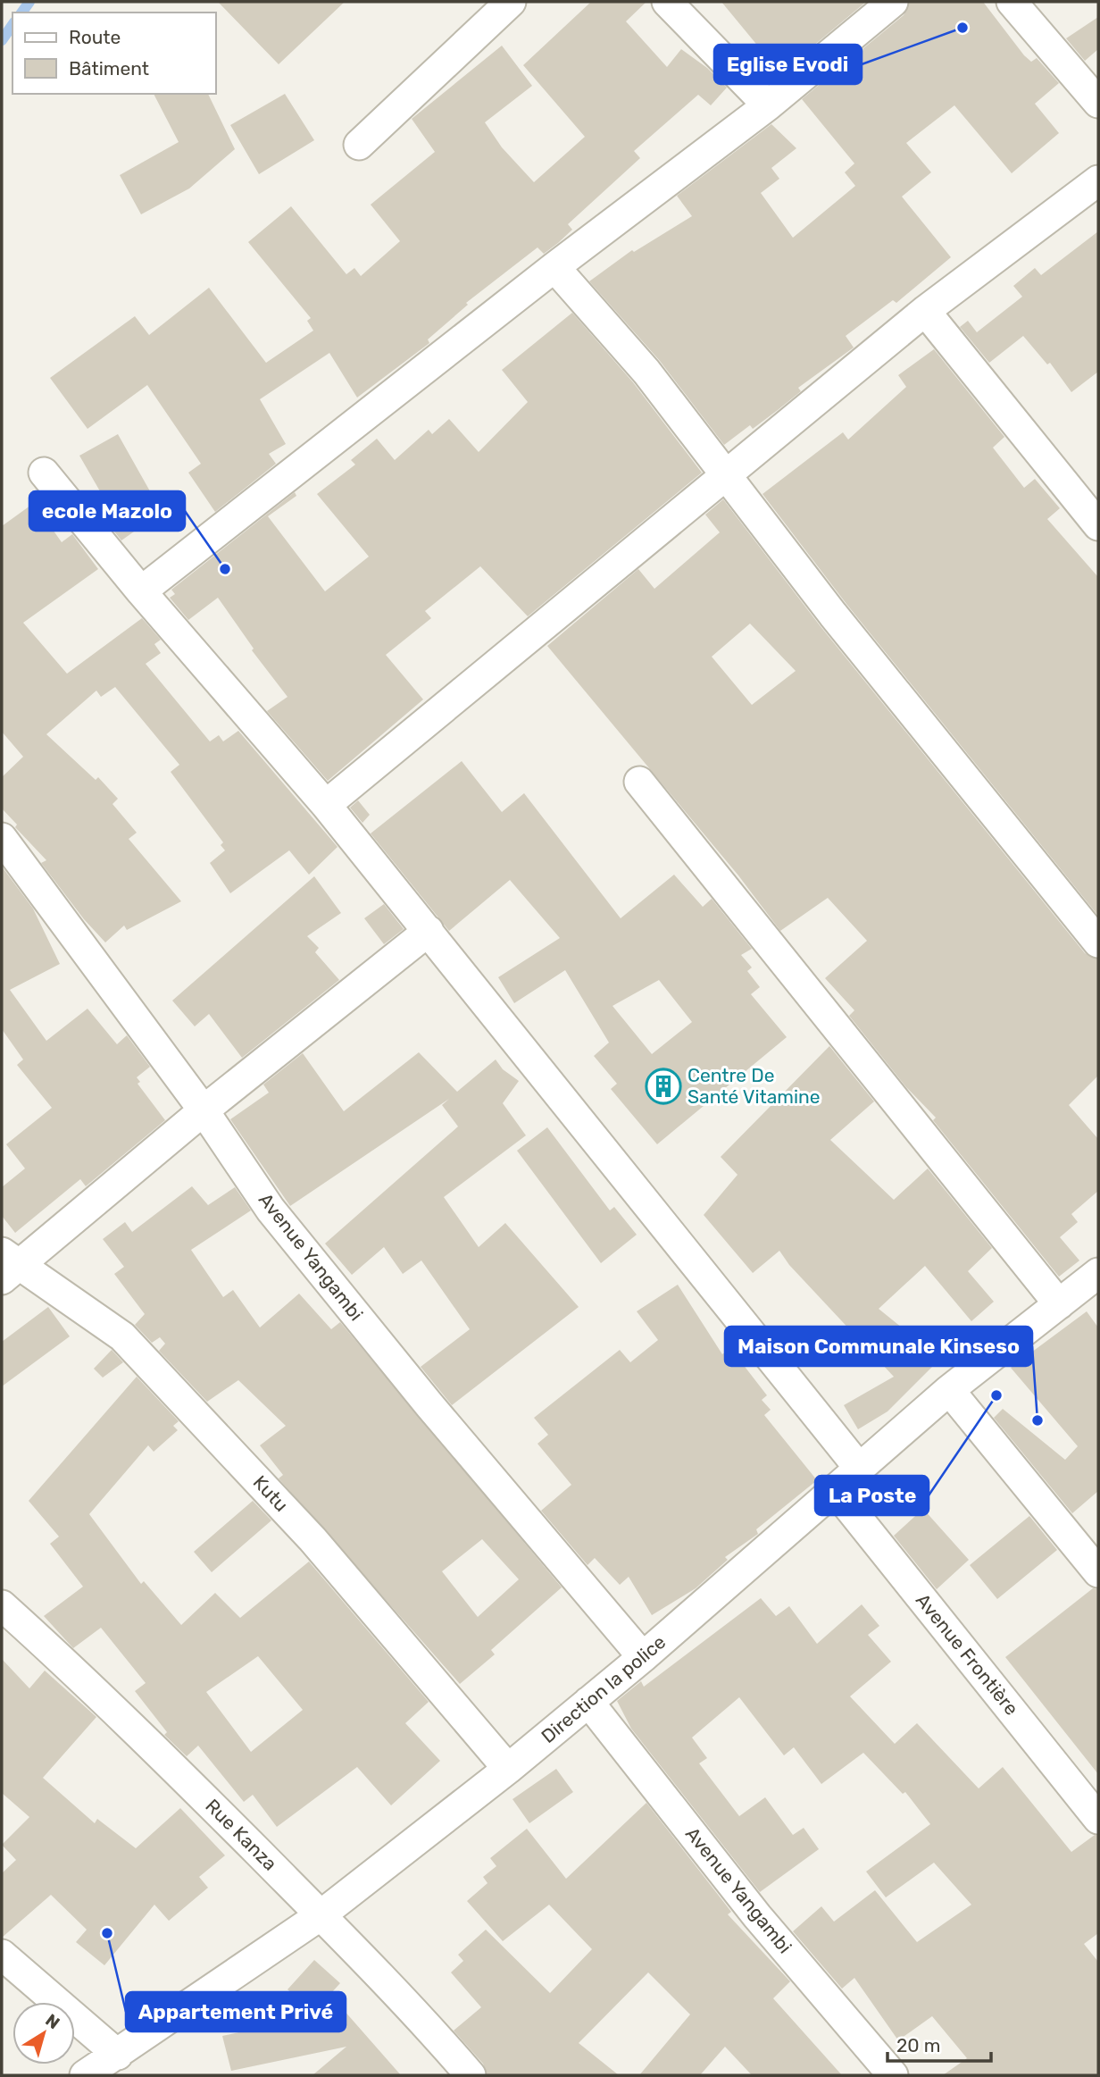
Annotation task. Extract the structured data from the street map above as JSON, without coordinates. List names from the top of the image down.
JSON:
{
  "streets": {
    "street": [
      "Avenue Yangambi",
      "Kutu",
      "Avenue Frontière",
      "Direction la police",
      "Rue Kanza"
    ]
  },
  "crossings": [
    ["Avenue Yangambi", "Direction la police"],
    ["Kutu", "Direction la police"],
    ["Avenue Frontière", "Direction la police"],
    ["Direction la police", "Rue Kanza"]
  ],
  "places": {
    "other": [
      "Eglise Evodi",
      "ecole Mazolo",
      "La Poste",
      "Maison Communale Kinseso",
      "Appartement Privé"
    ],
    "building": ["Centre De Santé Vitamine"]
  },
  "legend": ["Route", "Bâtiment"],
  "scale_bar": "20 m",
  "north": "top right"
}
